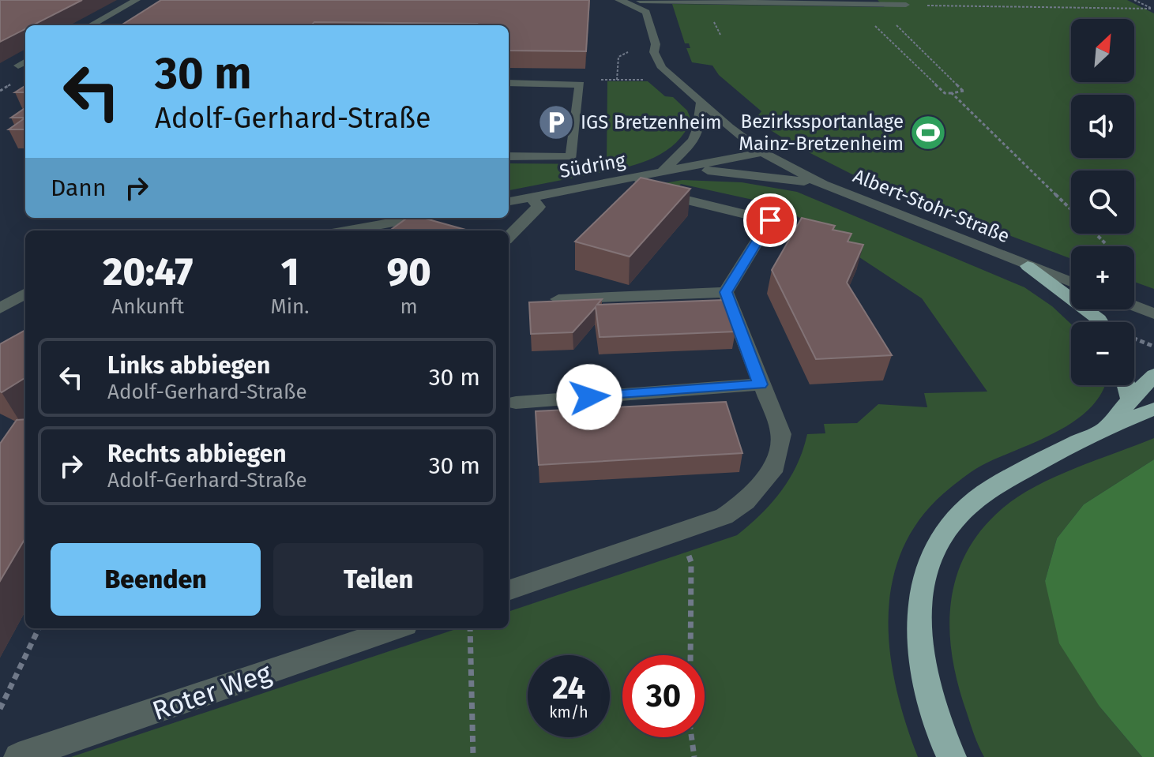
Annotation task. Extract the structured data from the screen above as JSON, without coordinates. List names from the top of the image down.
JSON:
{
  "streets": {
    "street": ["Südring", "Albert-Stohr-Straße", "Roter Weg"]
  },
  "crossings": [
    ["Südring", "Albert-Stohr-Straße"]
  ],
  "places": {
    "parking": ["IGS Bretzenheim"],
    "sports": ["Bezirkssportanlage Mainz-Bretzenheim"]
  },
  "north": "top right",
  "page": {
    "map_buttons": ["+", "−"],
    "turn": ["30 m", "Adolf-Gerhard-Straße"],
    "then": "Dann",
    "eta": [
      "20:47",
      "Ankunft",
      "1",
      "Min.",
      "90",
      "m"
    ],
    "list": [
      {
        "name": "Links abbiegen",
        "note": "Adolf-Gerhard-Straße",
        "value": "30 m"
      },
      {
        "name": "Rechts abbiegen",
        "note": "Adolf-Gerhard-Straße",
        "value": "30 m"
      }
    ],
    "buttons": ["Beenden", "Teilen"],
    "speed": "24 km/h",
    "limit": "30"
  }
}
